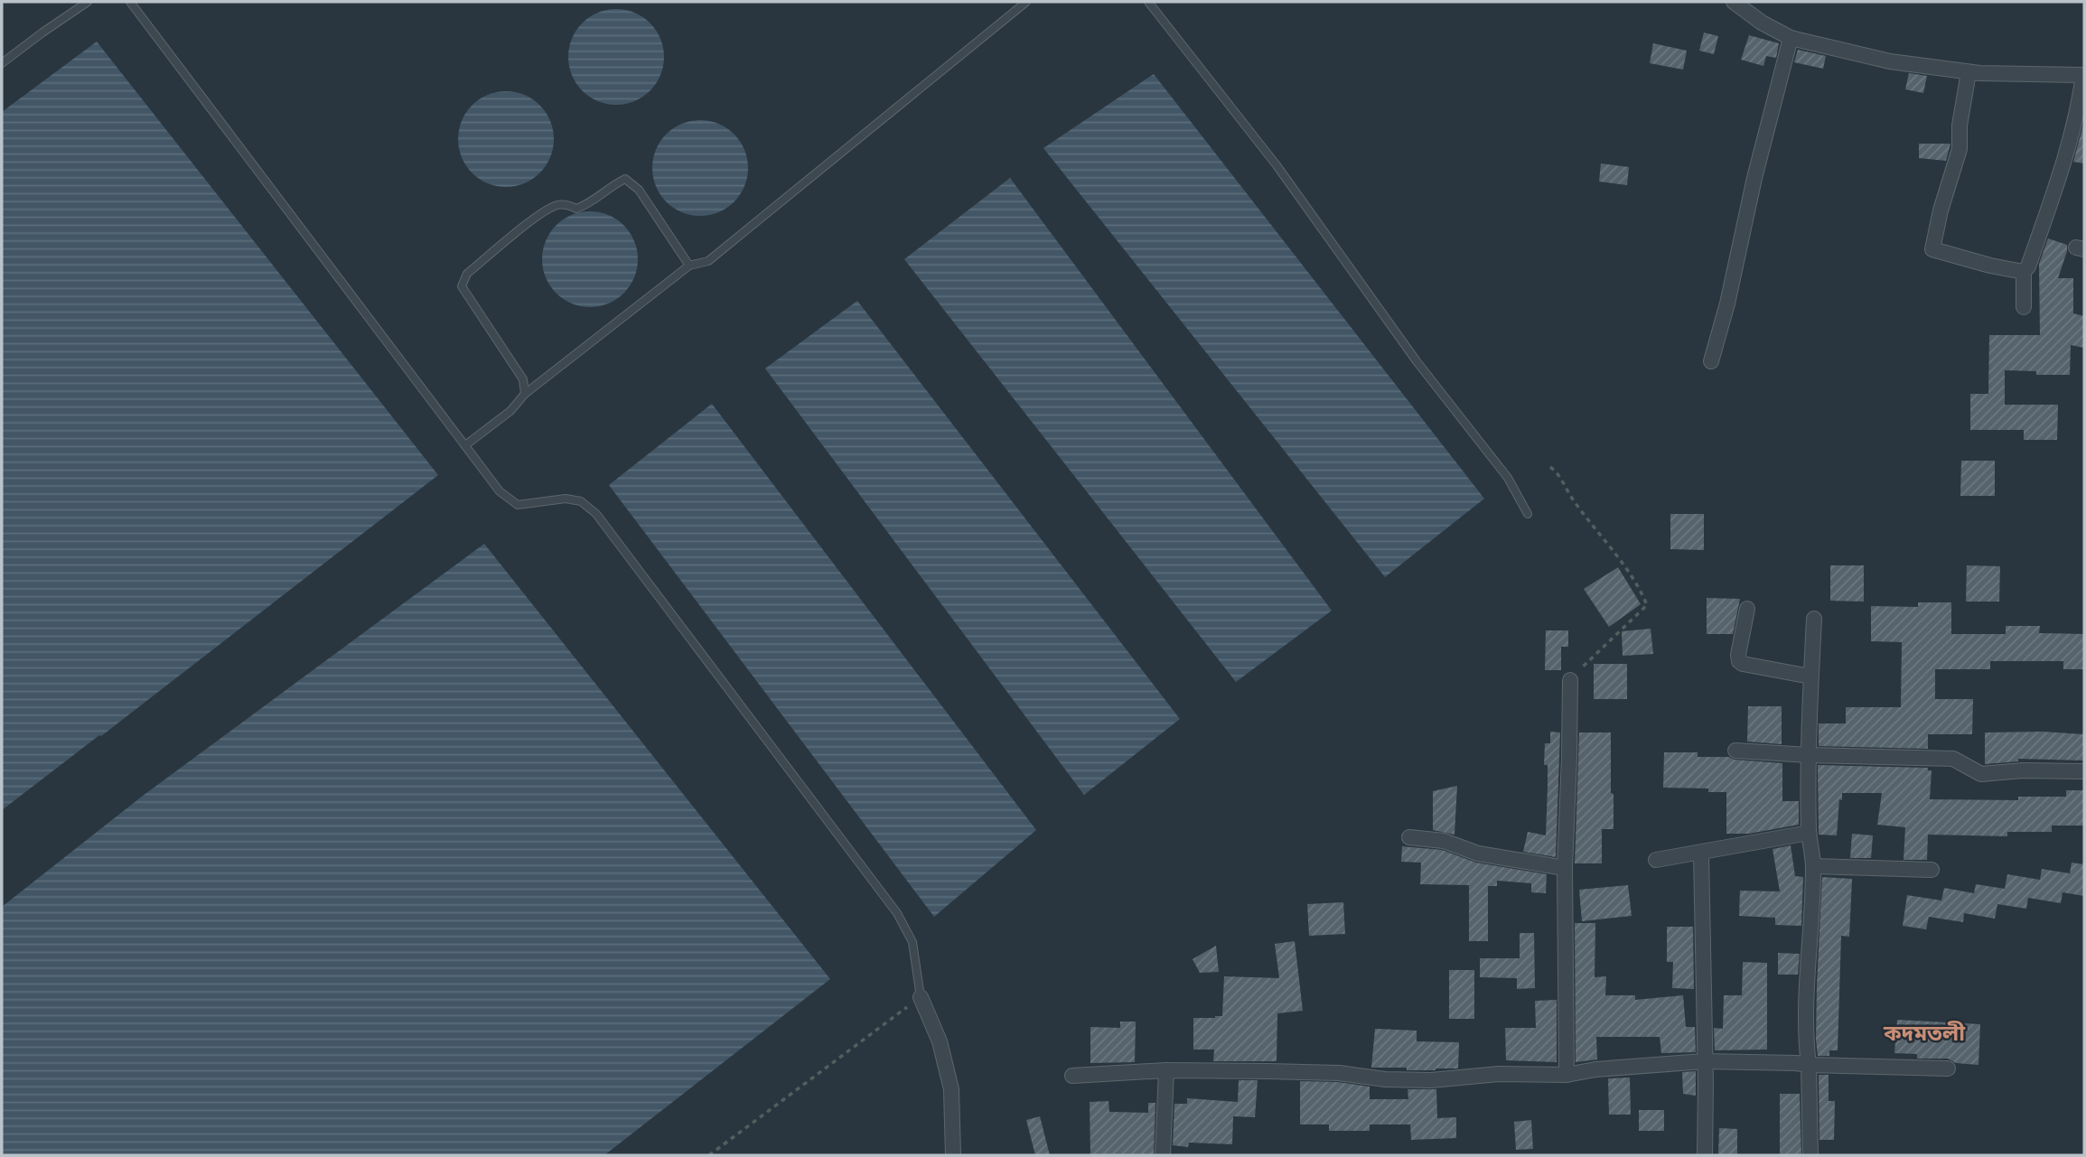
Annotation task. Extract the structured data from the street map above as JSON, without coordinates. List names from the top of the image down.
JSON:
{
  "districts": ["কদমতলী"]
}
